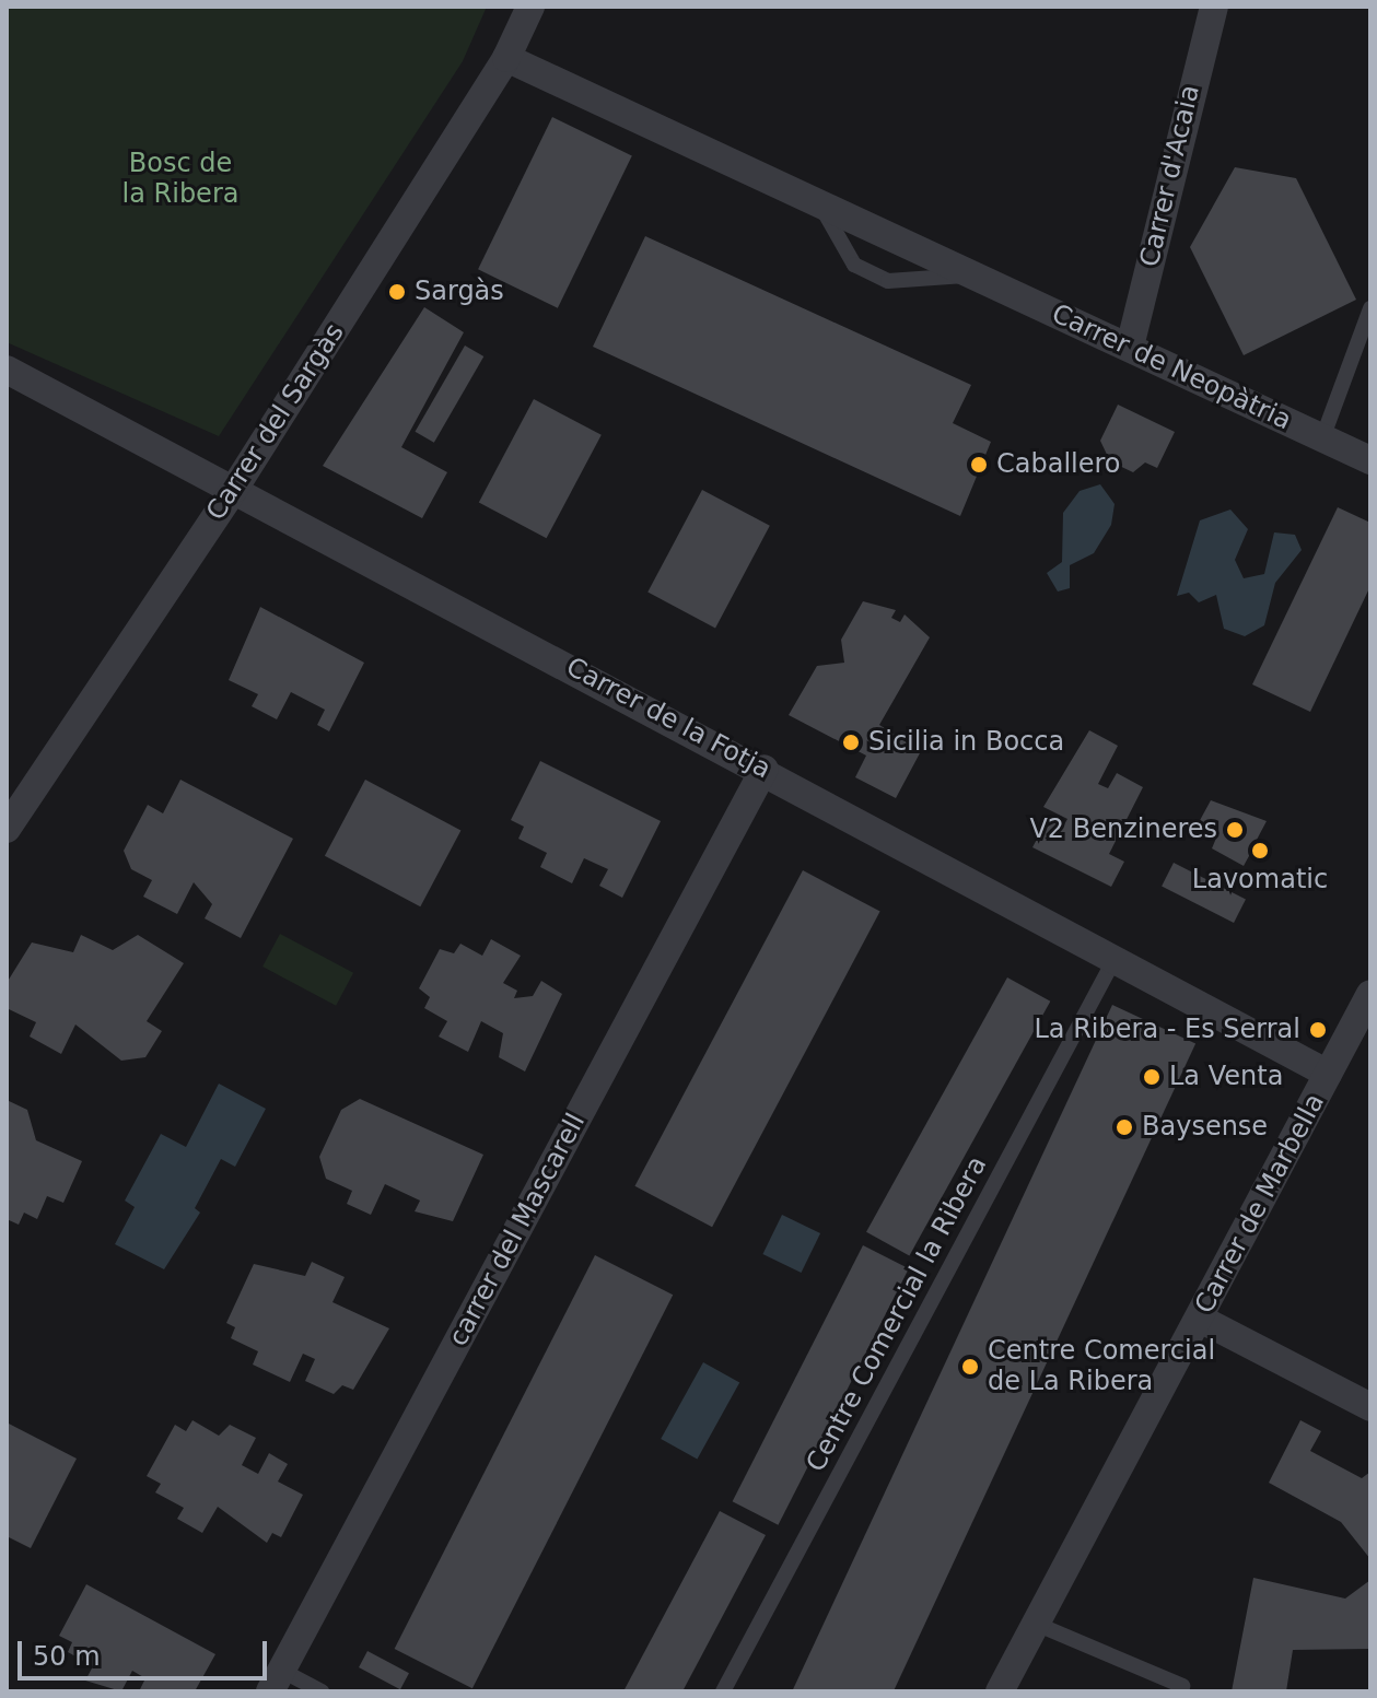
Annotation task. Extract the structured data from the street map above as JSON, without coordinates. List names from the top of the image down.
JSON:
{
  "streets": {
    "street": [
      "Carrer d'Acaia",
      "Carrer de Neopàtria",
      "Carrer del Sargàs",
      "Carrer de la Fotja",
      "Carrer de Marbella",
      "carrer del Mascarell"
    ],
    "lane": ["Centre Comercial la Ribera"]
  },
  "crossings": [
    ["Carrer d'Acaia", "Carrer de Neopàtria"],
    ["Carrer de Neopàtria", "Carrer del Sargàs"],
    ["Carrer del Sargàs", "Carrer de la Fotja"],
    ["Carrer de la Fotja", "Carrer de Marbella"],
    ["Carrer de la Fotja", "carrer del Mascarell"],
    ["Carrer de la Fotja", "Centre Comercial la Ribera"]
  ],
  "parks": ["Bosc de la Ribera"],
  "places": [
    "Sargàs",
    "Caballero",
    "Sicilia in Bocca",
    "V2 Benzineres",
    "Lavomatic",
    "La Ribera - Es Serral",
    "La Venta",
    "Baysense",
    "Centre Comercial de La Ribera"
  ],
  "scale_bar": "50 m"
}
